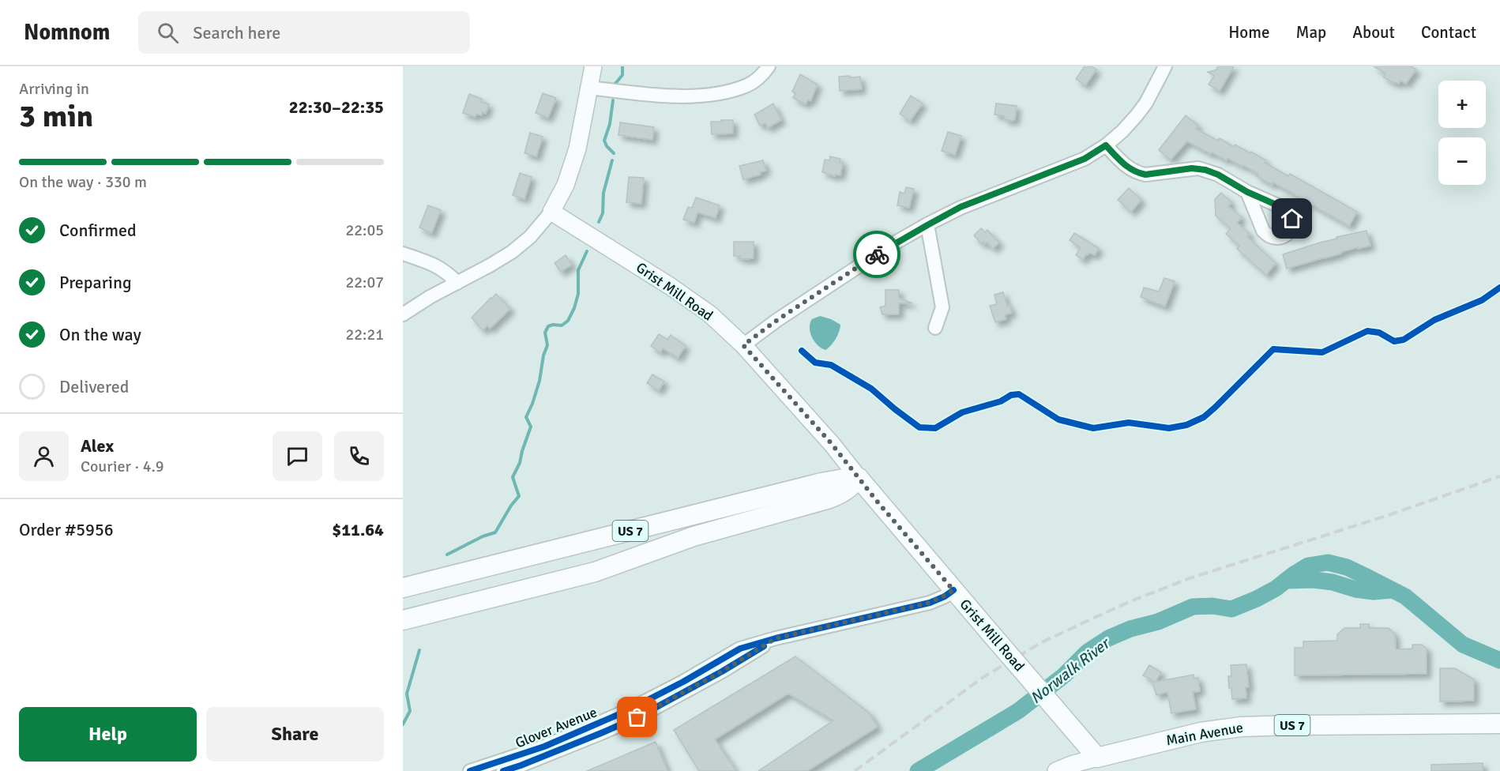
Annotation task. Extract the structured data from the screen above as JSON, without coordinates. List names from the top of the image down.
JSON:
{
  "streets": {
    "highway": ["Grist Mill Road", "US 7", "Main Avenue"],
    "street": ["Glover Avenue"]
  },
  "crossings": [
    ["Grist Mill Road", "US 7"],
    ["Grist Mill Road", "Glover Avenue"],
    ["Grist Mill Road", "Main Avenue"]
  ],
  "water": ["Norwalk River"],
  "page": {
    "header": "Nomnom",
    "search": "Search here",
    "nav": [
      "Home",
      "Map",
      "About",
      "Contact"
    ],
    "heading": ["3 min", "Arriving in", "22:30–22:35"],
    "panel": [
      "Alex",
      "Courier · 4.9",
      "Order #5956",
      "$11.64"
    ],
    "map_buttons": ["+", "−"],
    "bar": "On the way · 330 m",
    "list": [
      ["Confirmed", "22:05"],
      ["Preparing", "22:07"],
      ["On the way", "22:21"],
      "Delivered"
    ],
    "buttons": ["Help", "Share"]
  }
}
